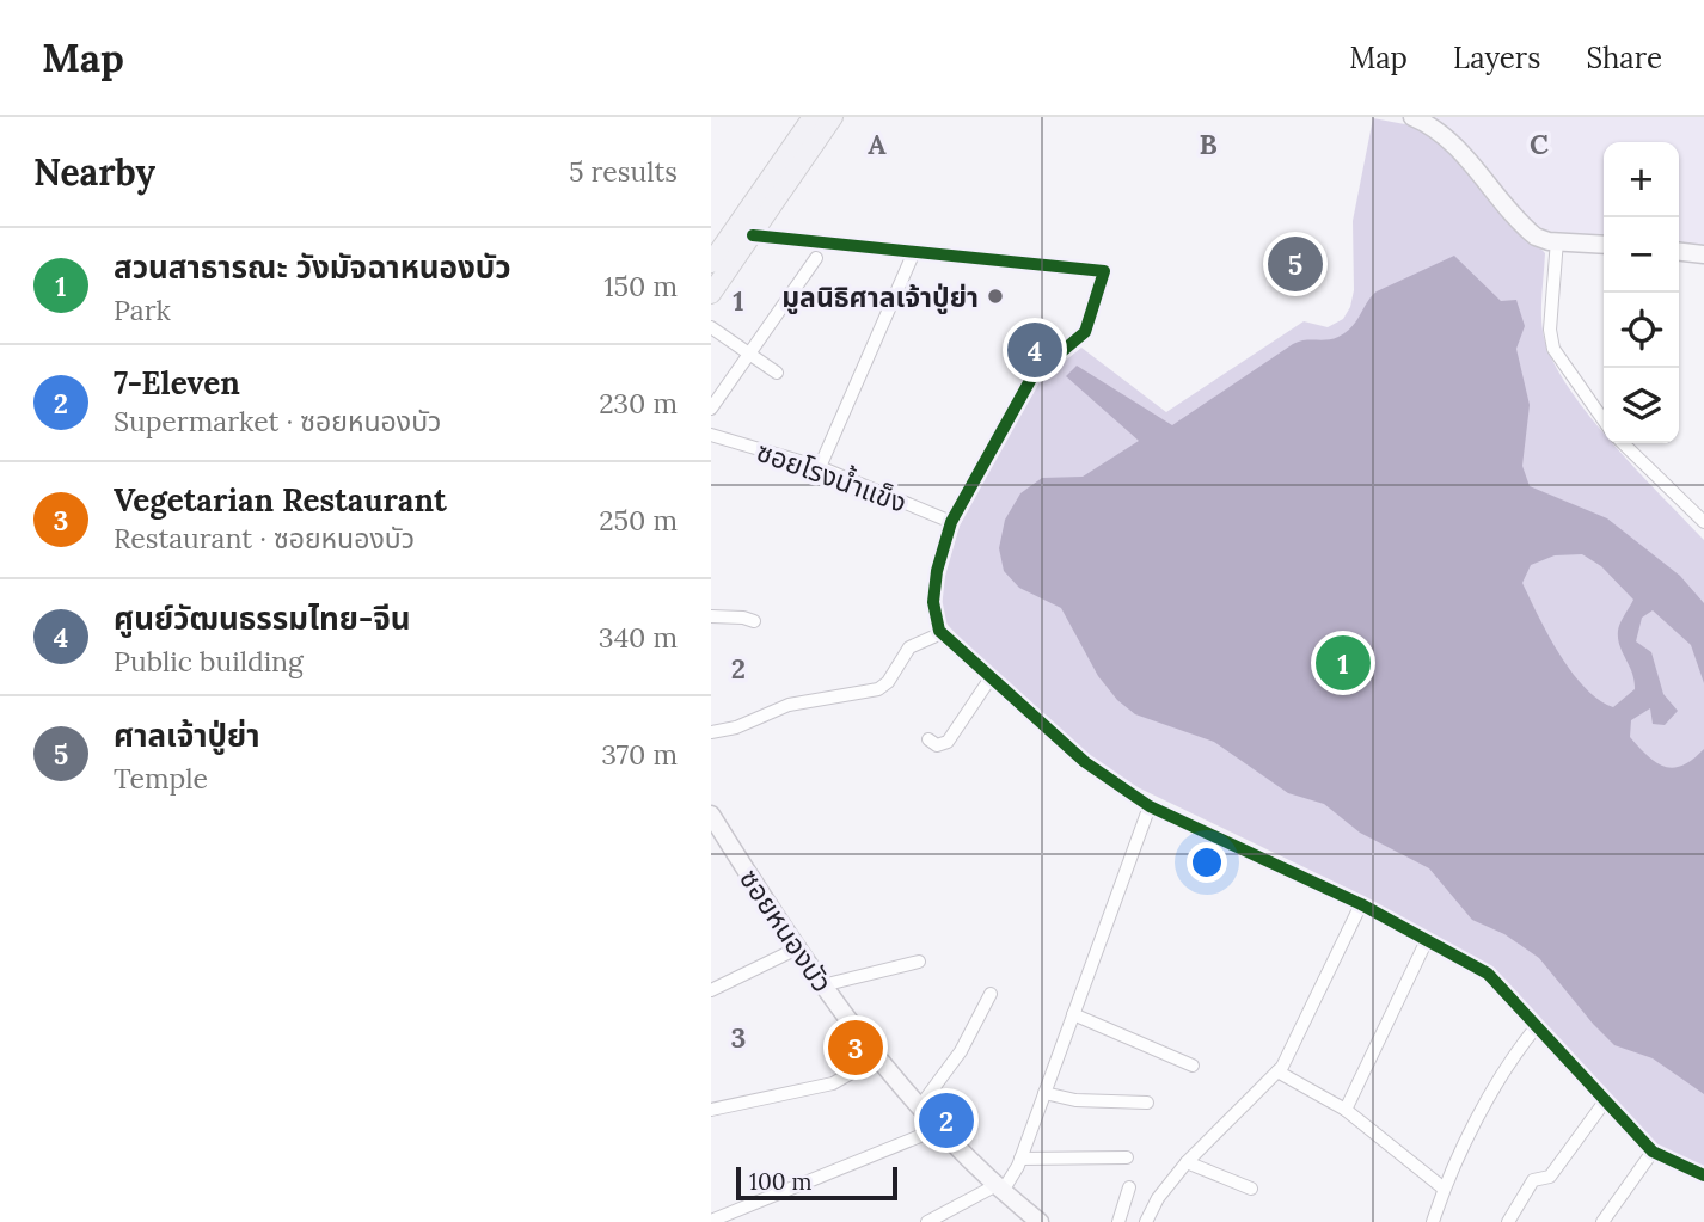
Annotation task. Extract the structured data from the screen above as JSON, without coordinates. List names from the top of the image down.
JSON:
{
  "streets": {
    "street": ["ซอยโรงน้ำแข็ง", "ซอยหนองบัว"]
  },
  "places": ["มูลนิธิศาลเจ้าปู่ย่า"],
  "scale_bar": "100 m",
  "page": {
    "header": "Map",
    "nav": ["Map", "Layers", "Share"],
    "heading": ["Nearby", "5 results"],
    "map_buttons": ["+", "−"],
    "list": [
      {
        "mark": "1",
        "name": "สวนสาธารณะ วังมัจฉาหนองบัว",
        "note": "Park",
        "value": "150 m"
      },
      {
        "mark": "2",
        "name": "7-Eleven",
        "note": "Supermarket · ซอยหนองบัว",
        "value": "230 m"
      },
      {
        "mark": "3",
        "name": "Vegetarian Restaurant",
        "note": "Restaurant · ซอยหนองบัว",
        "value": "250 m"
      },
      {
        "mark": "4",
        "name": "ศูนย์วัฒนธรรมไทย-จีน",
        "note": "Public building",
        "value": "340 m"
      },
      {
        "mark": "5",
        "name": "ศาลเจ้าปู่ย่า",
        "note": "Temple",
        "value": "370 m"
      }
    ],
    "pins": [
      "5",
      "4",
      "1",
      "3",
      "2"
    ],
    "scale": "100 m"
  },
  "grid": {
    "columns": ["A", "B", "C"],
    "rows": ["1", "2", "3"]
  }
}
